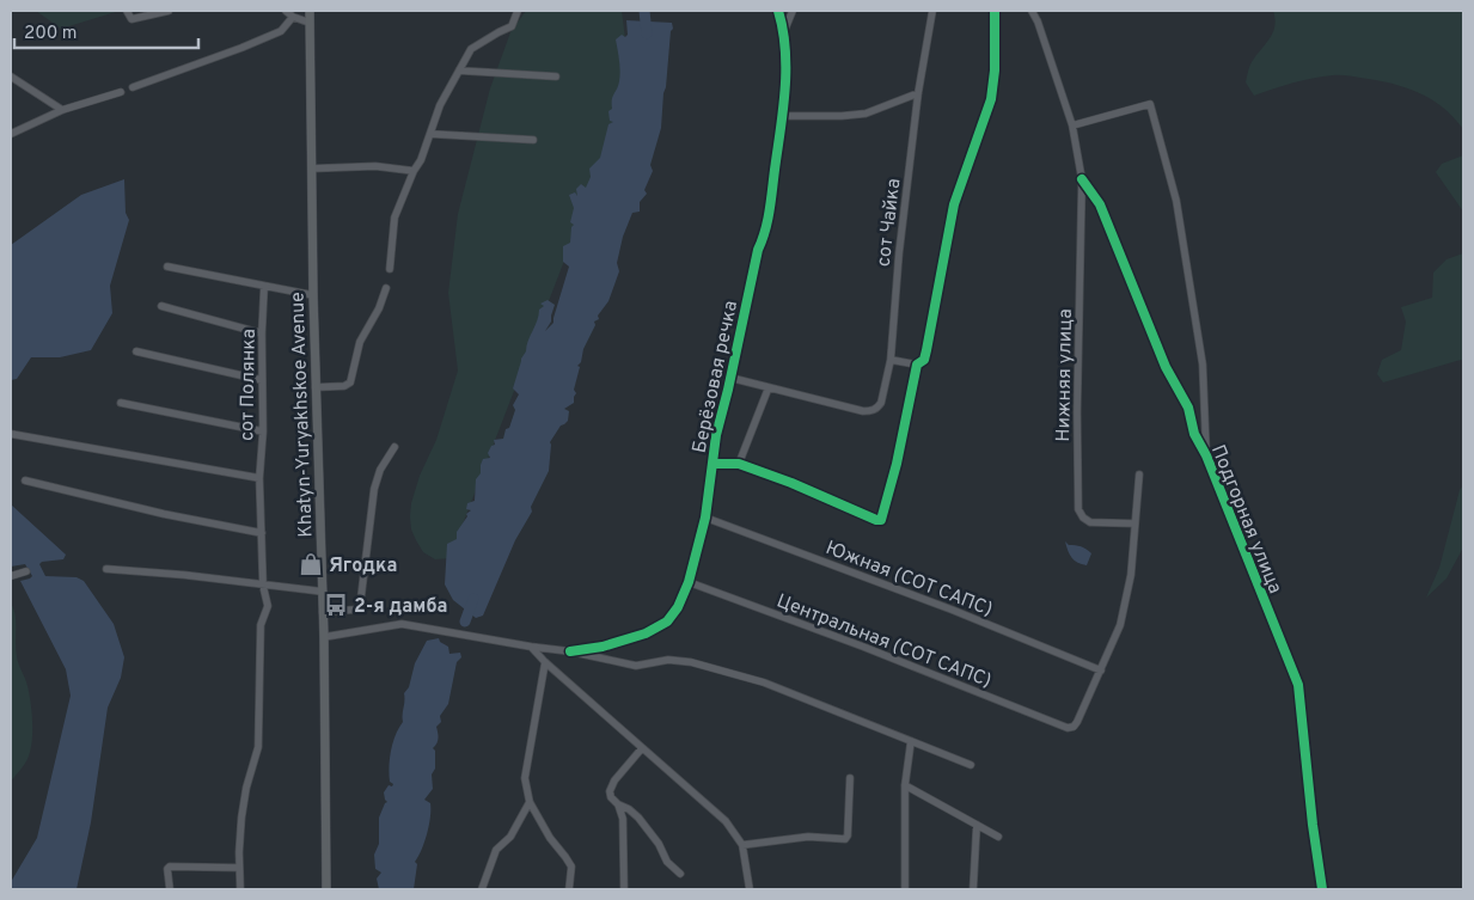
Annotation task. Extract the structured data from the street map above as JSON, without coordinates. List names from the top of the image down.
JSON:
{
  "streets": {
    "main road": ["Khatyn-Yuryakhskoe Avenue"],
    "street": [
      "сот Чайка",
      "Нижняя улица",
      "Берёзовая речка",
      "сот Полянка",
      "Подгорная улица",
      "Южная (СОТ САПС)",
      "Центральная (СОТ САПС)"
    ]
  },
  "crossings": [
    ["Нижняя улица", "Подгорная улица"],
    ["Берёзовая речка", "Южная (СОТ САПС)"],
    ["Берёзовая речка", "Центральная (СОТ САПС)"],
    ["Южная (СОТ САПС)", "Центральная (СОТ САПС)"]
  ],
  "places": {
    "shop": ["Ягодка"],
    "bus stop": ["2-я дамба"]
  },
  "scale_bar": "200 m"
}
